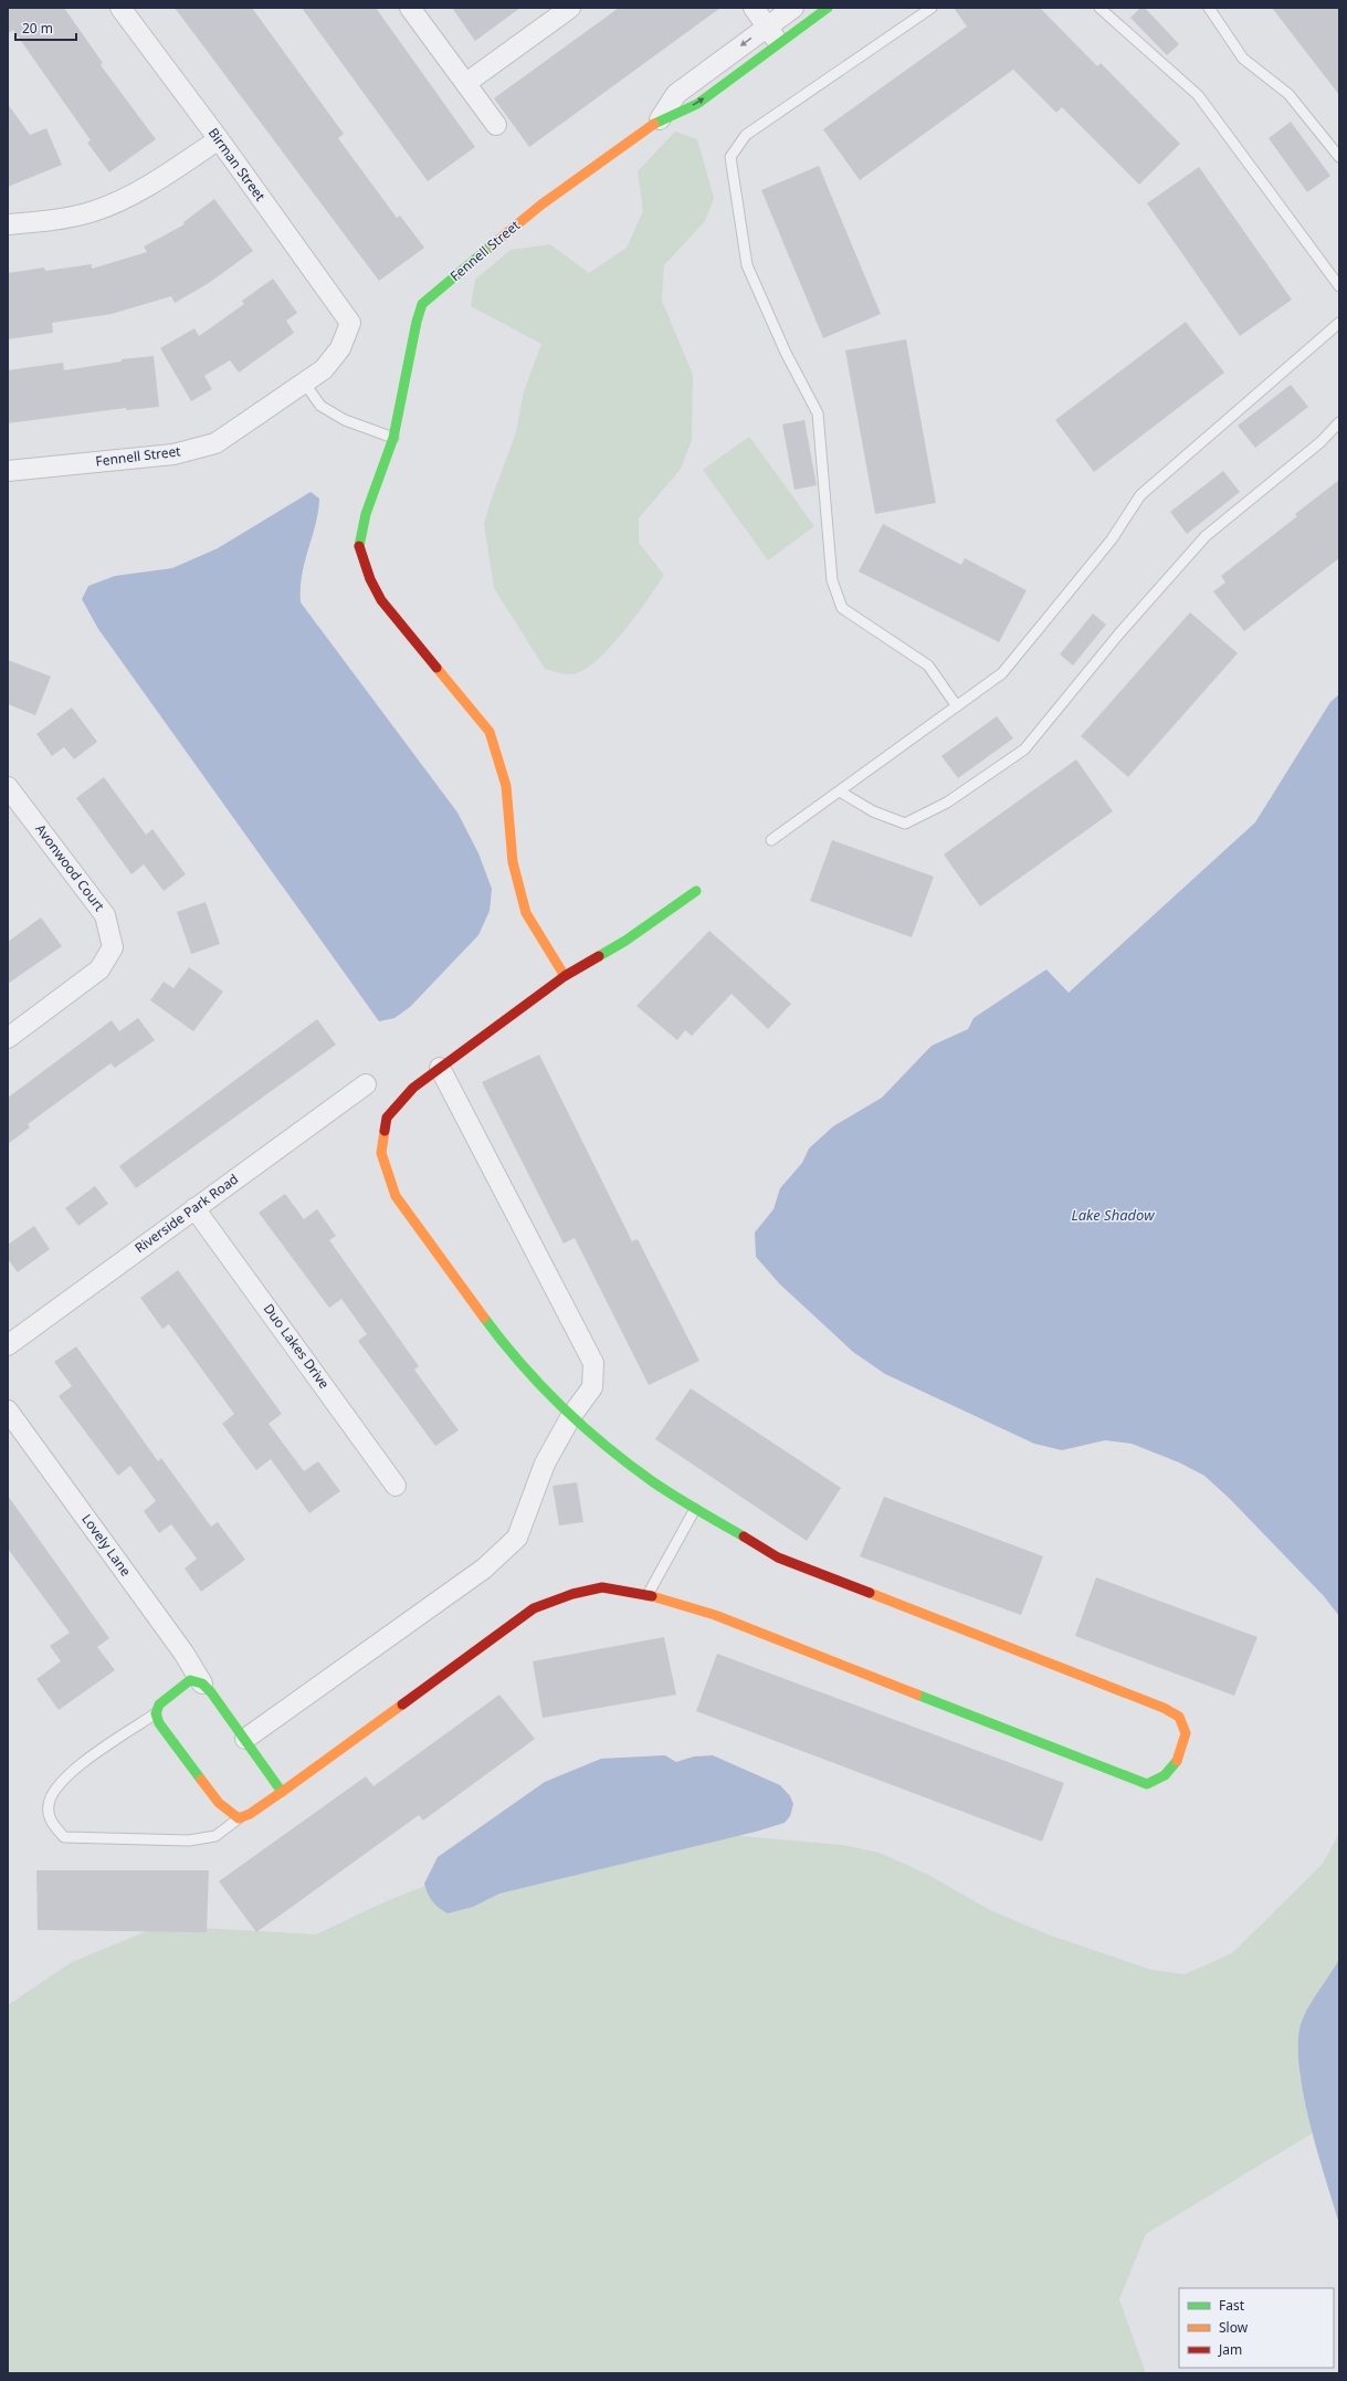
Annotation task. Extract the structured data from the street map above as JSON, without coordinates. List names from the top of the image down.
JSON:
{
  "streets": {
    "street": [
      "Birman Street",
      "Fennell Street",
      "Avonwood Court",
      "Riverside Park Road",
      "Duo Lakes Drive",
      "Lovely Lane"
    ]
  },
  "crossings": [
    ["Birman Street", "Fennell Street"],
    ["Riverside Park Road", "Duo Lakes Drive"]
  ],
  "water": ["Lake Shadow"],
  "legend": ["Fast", "Slow", "Jam"],
  "scale_bar": "20 m"
}
